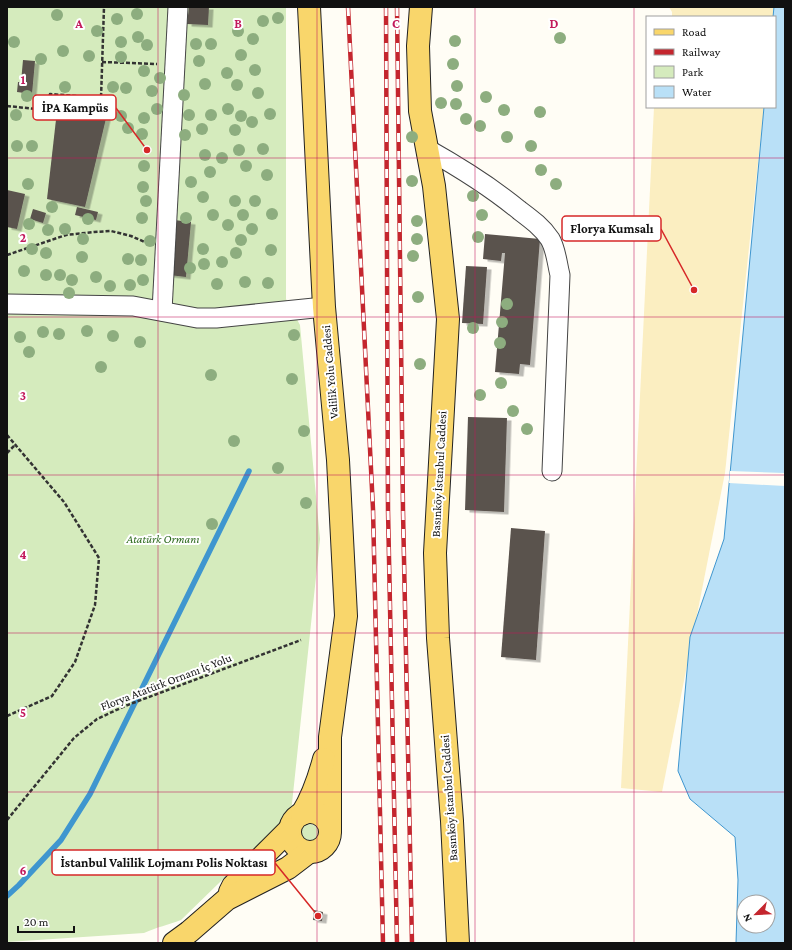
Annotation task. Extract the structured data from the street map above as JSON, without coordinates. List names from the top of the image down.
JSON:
{
  "streets": {
    "main road": ["Valilik Yolu Caddesi", "Basınköy İstanbul Caddesi"],
    "path": ["Florya Atatürk Ornanı İç Yolu"]
  },
  "parks": ["Atatürk Ormanı"],
  "places": ["İPA Kampüs", "Florya Kumsalı", "İstanbul Valilik Lojmanı Polis Noktası"],
  "legend": [
    "Road",
    "Railway",
    "Park",
    "Water"
  ],
  "scale_bar": "20 m",
  "north": "bottom left",
  "grid": {
    "columns": [
      "A",
      "B",
      "C",
      "D"
    ],
    "rows": [
      "1",
      "2",
      "3",
      "4",
      "5",
      "6"
    ]
  }
}
